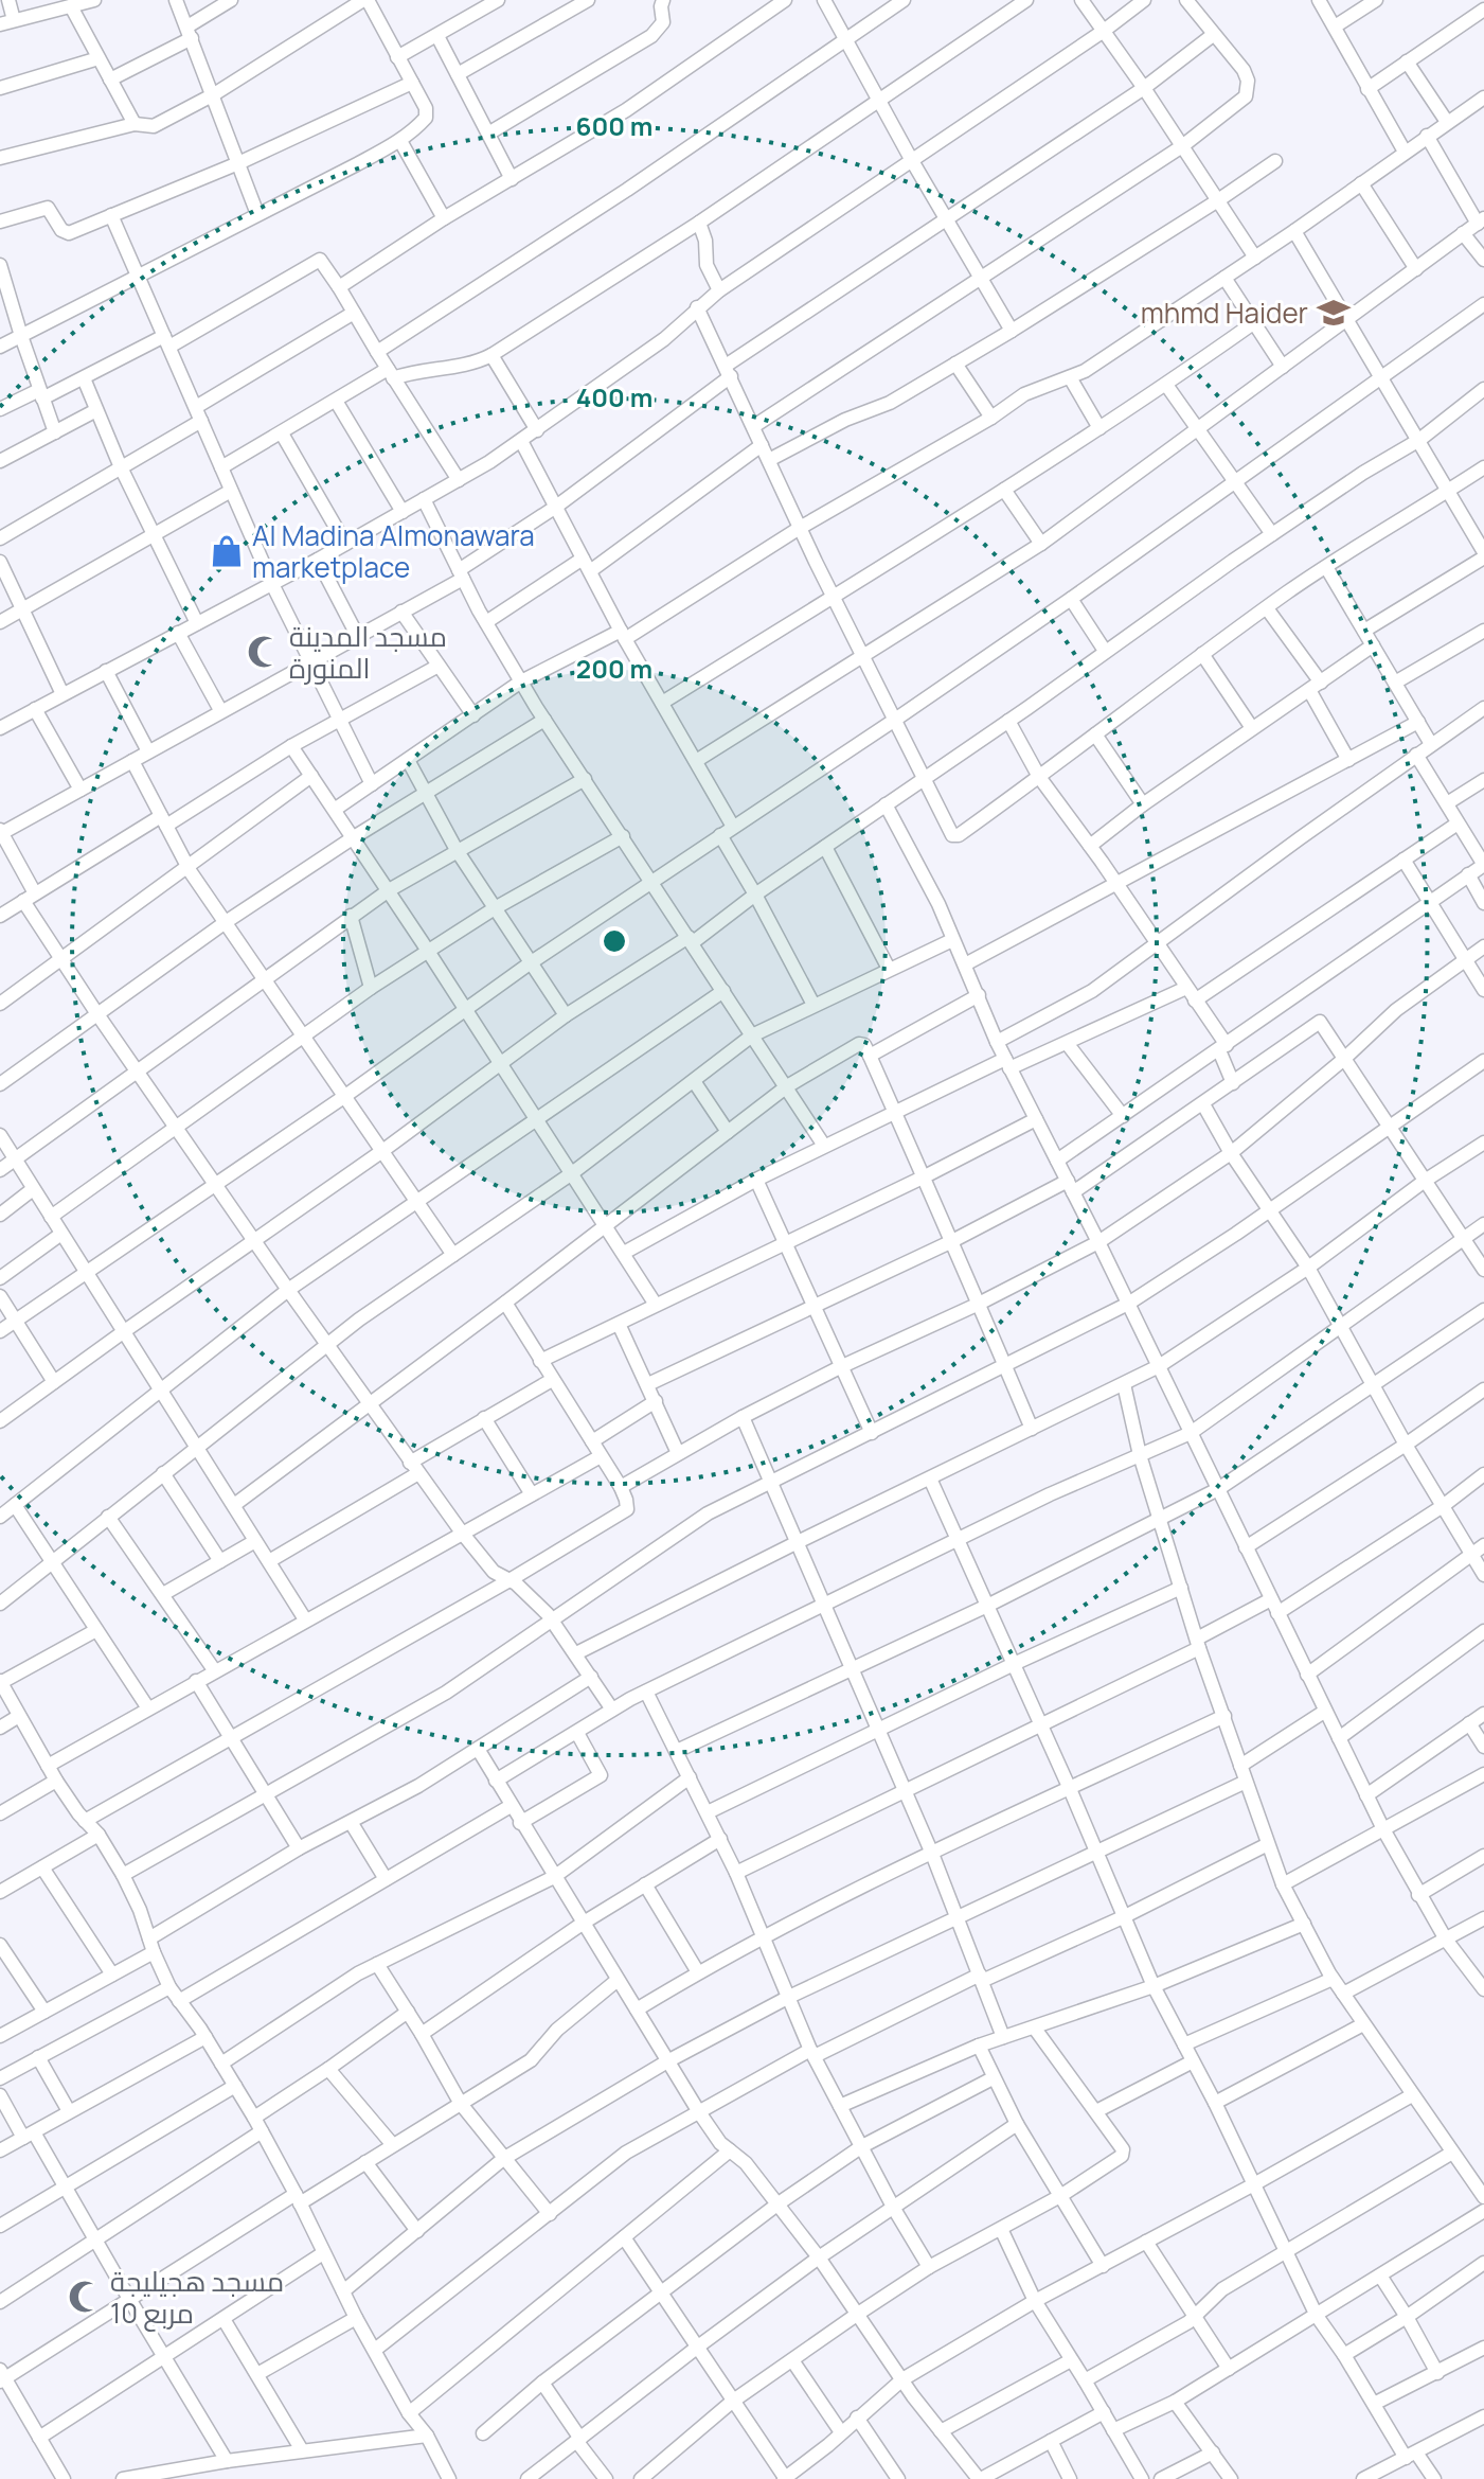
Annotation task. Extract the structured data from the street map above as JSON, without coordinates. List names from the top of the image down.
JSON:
{
  "places": {
    "school or university": ["mhmd Haider"],
    "shop": ["Al Madina Almonawara marketplace"],
    "mosque": ["مسجد المدينة المنورة", "مسجد هجيليجة مربع 10"]
  },
  "rings": ["600 m", "400 m", "200 m"]
}
